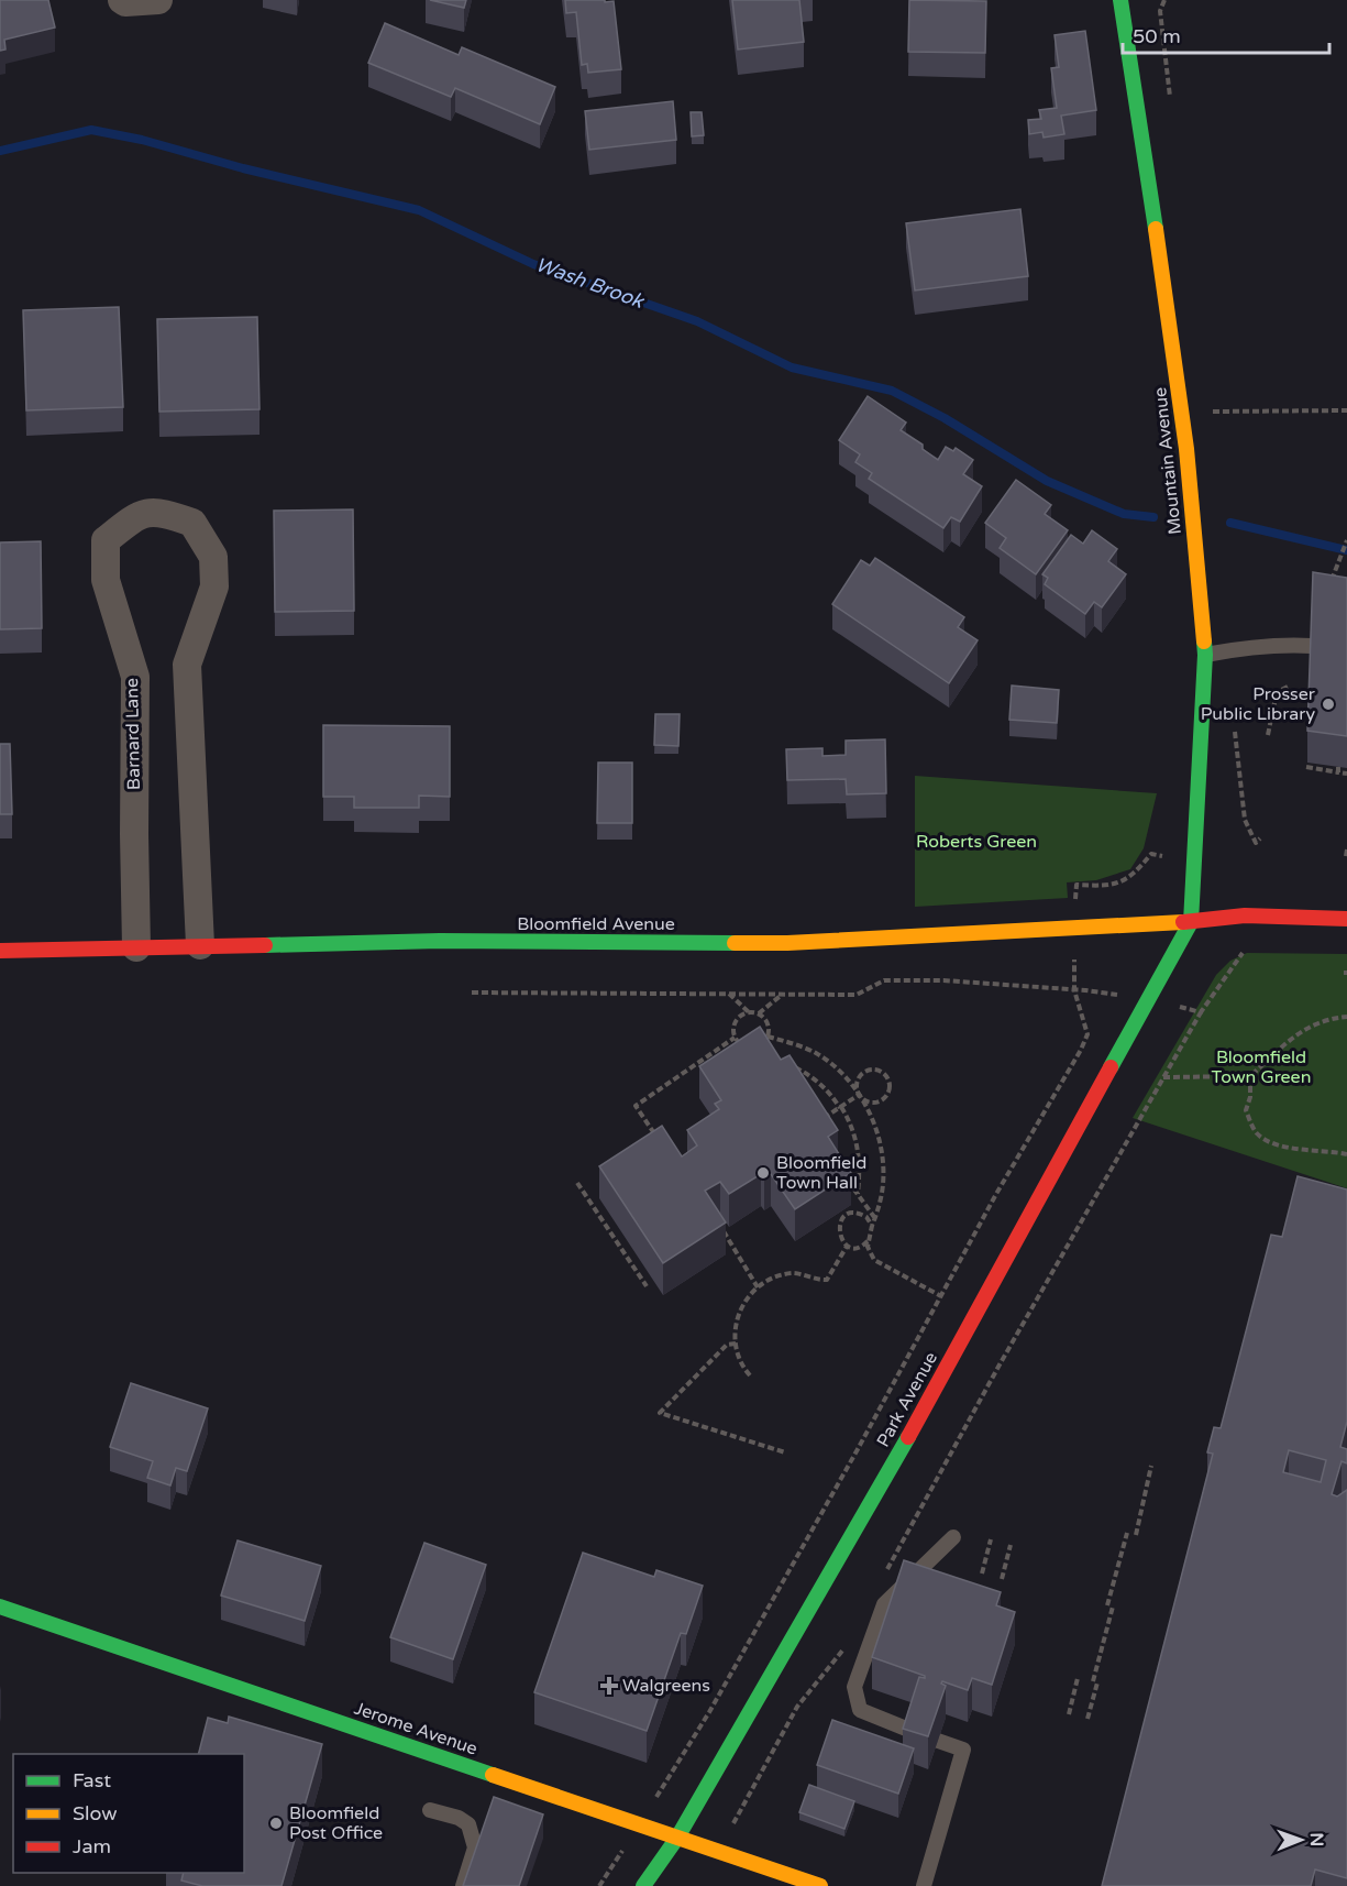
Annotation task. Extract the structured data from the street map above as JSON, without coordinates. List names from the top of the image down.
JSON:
{
  "streets": {
    "main road": [
      "Mountain Avenue",
      "Bloomfield Avenue",
      "Park Avenue",
      "Jerome Avenue"
    ],
    "street": ["Barnard Lane"]
  },
  "crossings": [
    ["Mountain Avenue", "Bloomfield Avenue"],
    ["Mountain Avenue", "Park Avenue"],
    ["Barnard Lane", "Bloomfield Avenue"],
    ["Bloomfield Avenue", "Park Avenue"],
    ["Park Avenue", "Jerome Avenue"]
  ],
  "water": ["Wash Brook"],
  "parks": ["Roberts Green", "Bloomfield Town Green"],
  "places": {
    "other": ["Prosser Public Library", "Bloomfield Town Hall", "Bloomfield Post Office"],
    "health": ["Walgreens"]
  },
  "legend": ["Fast", "Slow", "Jam"],
  "scale_bar": "50 m",
  "north": "right"
}
